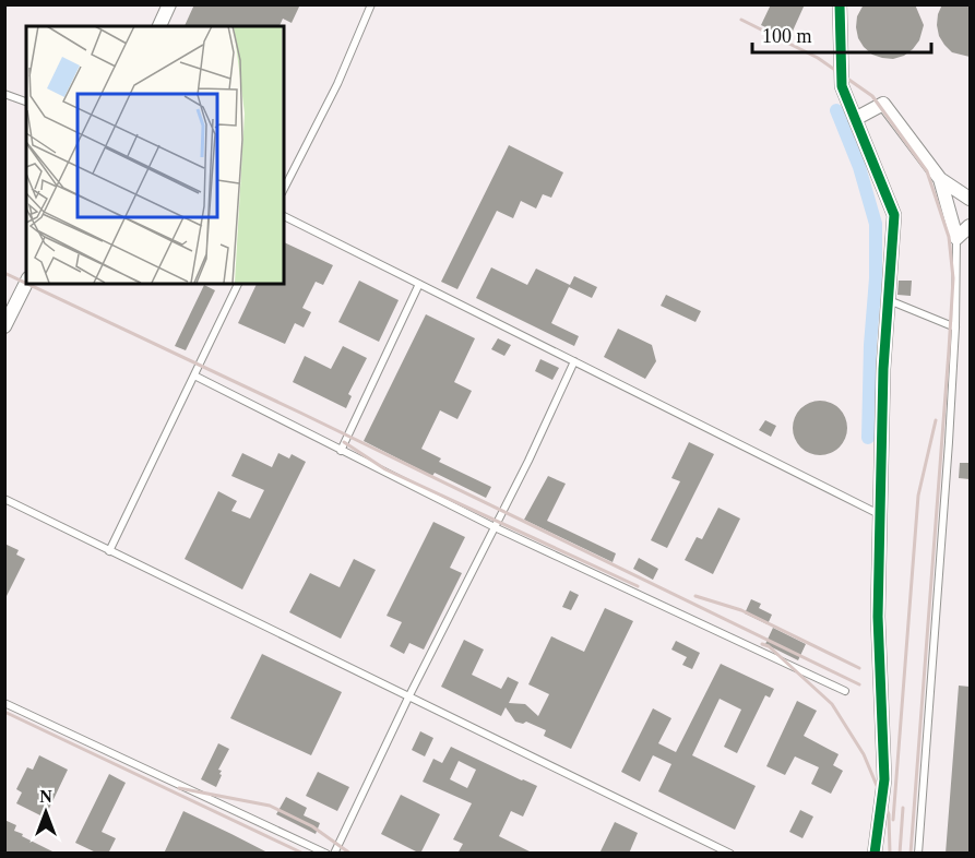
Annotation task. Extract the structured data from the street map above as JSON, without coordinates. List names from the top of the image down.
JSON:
{
  "scale_bar": "100 m",
  "north": "top"
}
